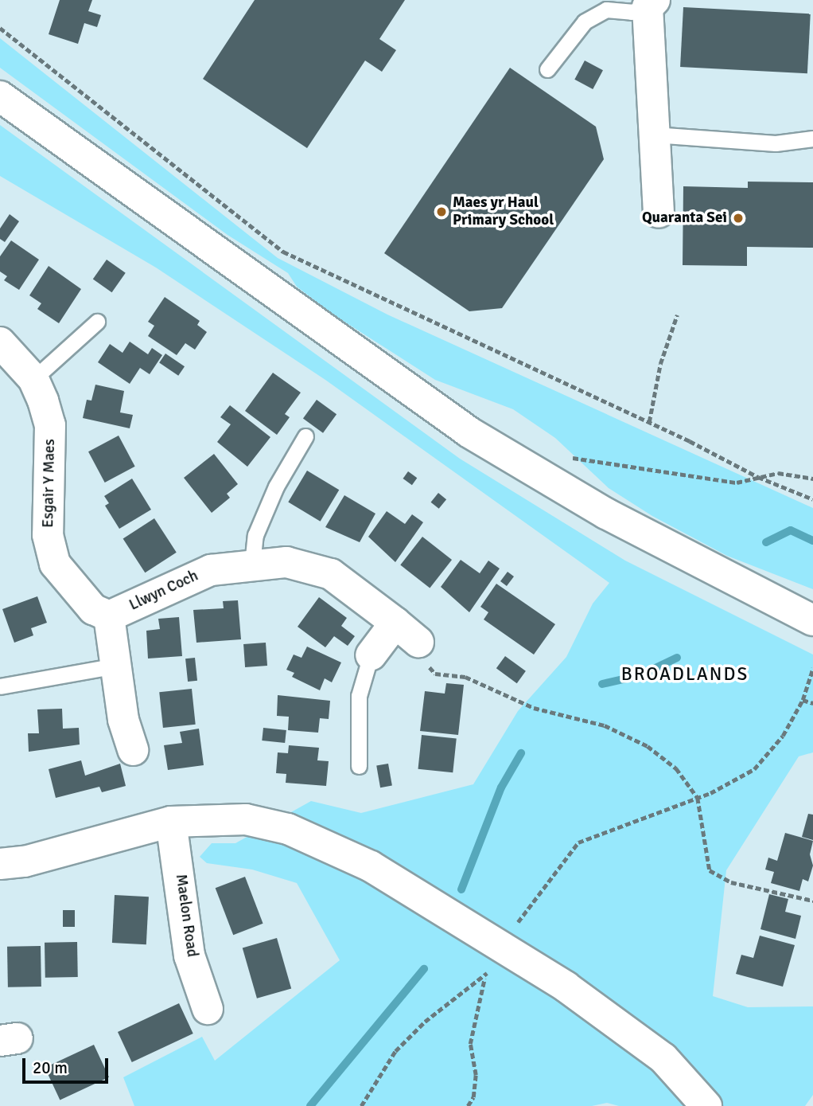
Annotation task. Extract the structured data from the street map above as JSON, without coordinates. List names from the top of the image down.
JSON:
{
  "streets": {
    "street": ["Esgair Y Maes", "Llwyn Coch", "Maelon Road"]
  },
  "crossings": [
    ["Esgair Y Maes", "Llwyn Coch"]
  ],
  "districts": ["BROADLANDS"],
  "places": ["Maes yr Haul Primary School", "Quaranta Sei"],
  "scale_bar": "20 m"
}
